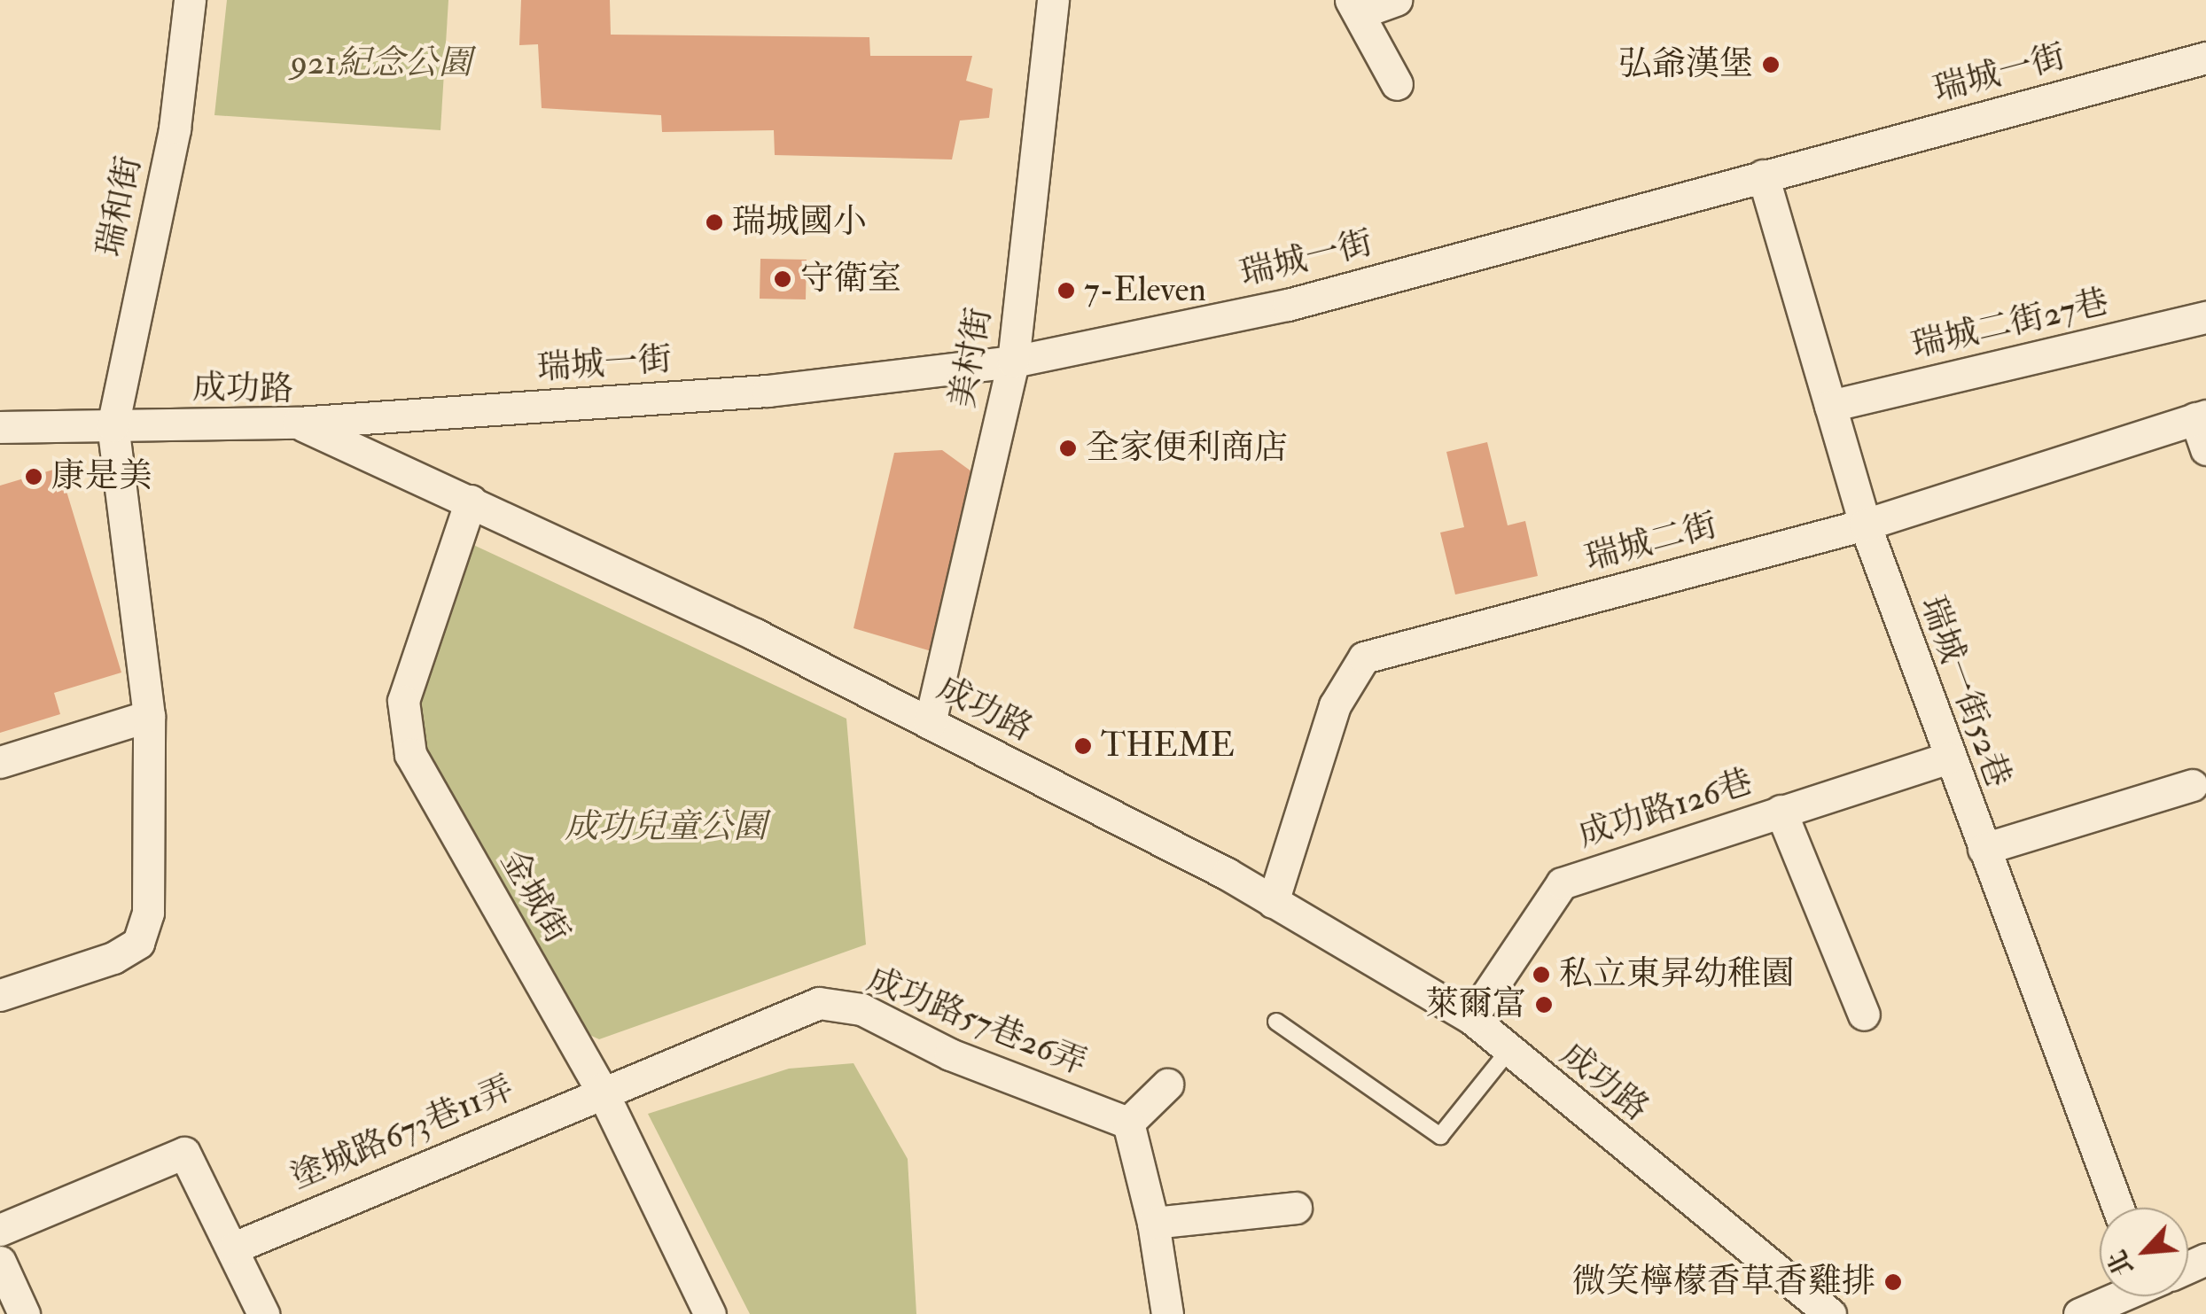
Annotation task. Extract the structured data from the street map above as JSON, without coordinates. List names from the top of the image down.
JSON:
{
  "streets": {
    "street": [
      "瑞城一街",
      "瑞和街",
      "瑞城二街27巷",
      "美村街",
      "成功路",
      "瑞城二街",
      "瑞城一街52巷",
      "成功路126巷",
      "金城街",
      "成功路57巷26弄",
      "塗城路673巷11弄"
    ]
  },
  "crossings": [
    ["瑞城一街", "美村街"],
    ["瑞城一街", "成功路"],
    ["瑞城一街", "瑞城一街52巷"],
    ["瑞和街", "成功路"],
    ["瑞城二街27巷", "瑞城一街52巷"],
    ["美村街", "成功路"],
    ["成功路", "瑞城二街"],
    ["成功路", "成功路126巷"],
    ["成功路", "金城街"],
    ["瑞城二街", "瑞城一街52巷"],
    ["瑞城一街52巷", "成功路126巷"],
    ["金城街", "成功路57巷26弄"],
    ["金城街", "塗城路673巷11弄"],
    ["成功路57巷26弄", "塗城路673巷11弄"]
  ],
  "parks": ["921紀念公園", "成功兒童公園"],
  "places": [
    "弘爺漢堡",
    "瑞城國小",
    "守衛室",
    "7-Eleven",
    "全家便利商店",
    "康是美",
    "THEME",
    "私立東昇幼稚園",
    "萊爾富",
    "微笑檸檬香草香雞排"
  ],
  "north": "bottom left"
}
